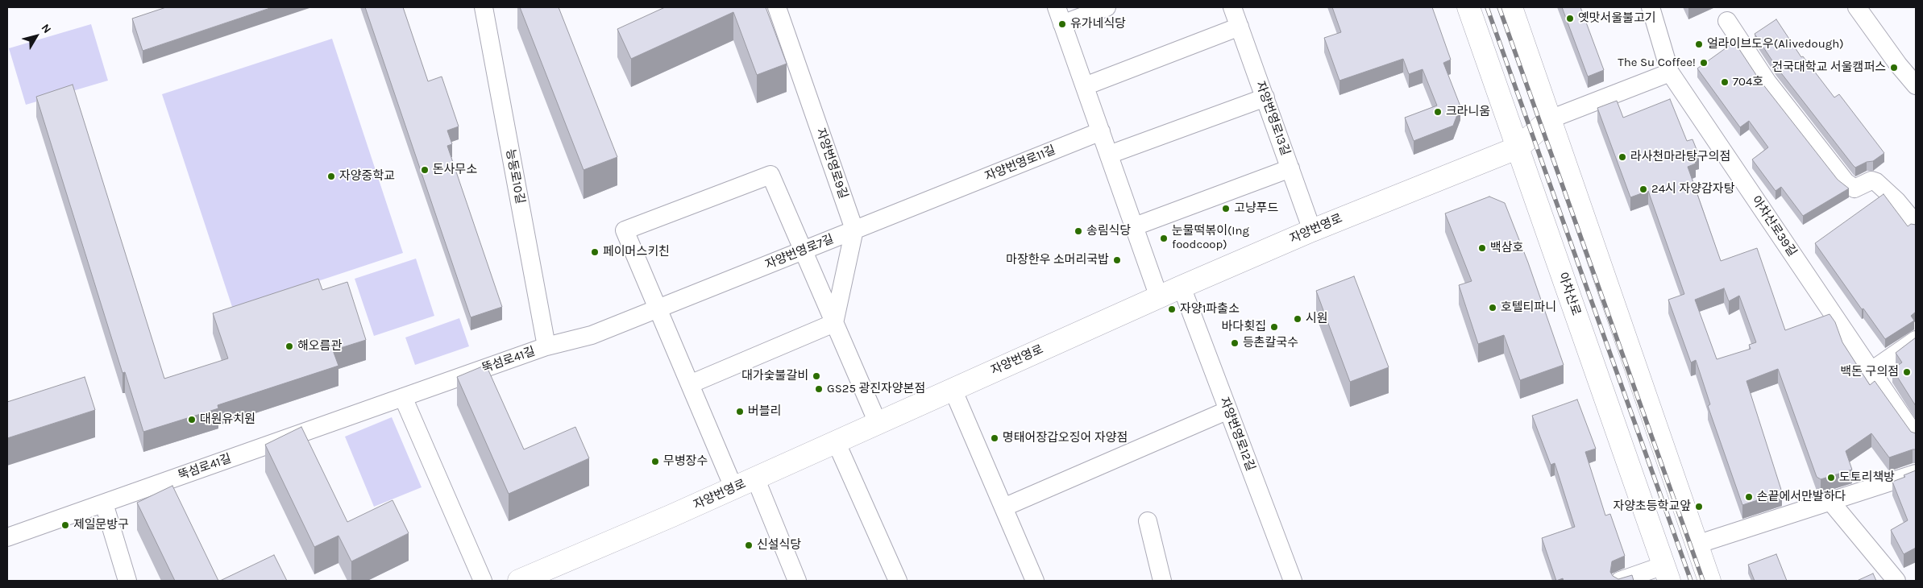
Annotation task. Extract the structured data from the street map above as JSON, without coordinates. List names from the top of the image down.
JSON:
{
  "streets": {
    "main road": ["자양번영로", "아차산로"],
    "street": [
      "자양번영로13길",
      "자양번영로9길",
      "자양번영로11길",
      "능동로10길",
      "아차산로39길",
      "자양번영로7길",
      "뚝섬로41길",
      "자양번영로12길"
    ]
  },
  "crossings": [
    ["자양번영로13길", "자양번영로"],
    ["자양번영로9길", "자양번영로7길"],
    ["자양번영로11길", "자양번영로7길"],
    ["능동로10길", "자양번영로7길"],
    ["능동로10길", "뚝섬로41길"],
    ["자양번영로", "아차산로"],
    ["자양번영로", "자양번영로12길"],
    ["자양번영로7길", "뚝섬로41길"]
  ],
  "places": [
    "옛맛서울불고기",
    "유가네식당",
    "얼라이브도우(Alivedough)",
    "The Su Coffee!",
    "건국대학교 서울캠퍼스",
    "704호",
    "크라니움",
    "라사천마라탕구의점",
    "돈사무소",
    "자양중학교",
    "24시 자양감자탕",
    "고냥푸드",
    "송림식당",
    "눈물떡볶이(Ing foodcoop)",
    "백삼호",
    "페이머스키친",
    "마장한우 소머리국밥",
    "호텔티파니",
    "자양1파출소",
    "시원",
    "바다횟집",
    "등촌칼국수",
    "해오름관",
    "백돈 구의점",
    "대가숯불갈비",
    "GS25 광진자양본점",
    "버블리",
    "대원유치원",
    "명태어장갑오징어 자양점",
    "무병장수",
    "도토리책방",
    "손끝에서만발하다",
    "자양초등학교앞",
    "제일문방구",
    "신설식당"
  ],
  "north": "top right"
}
